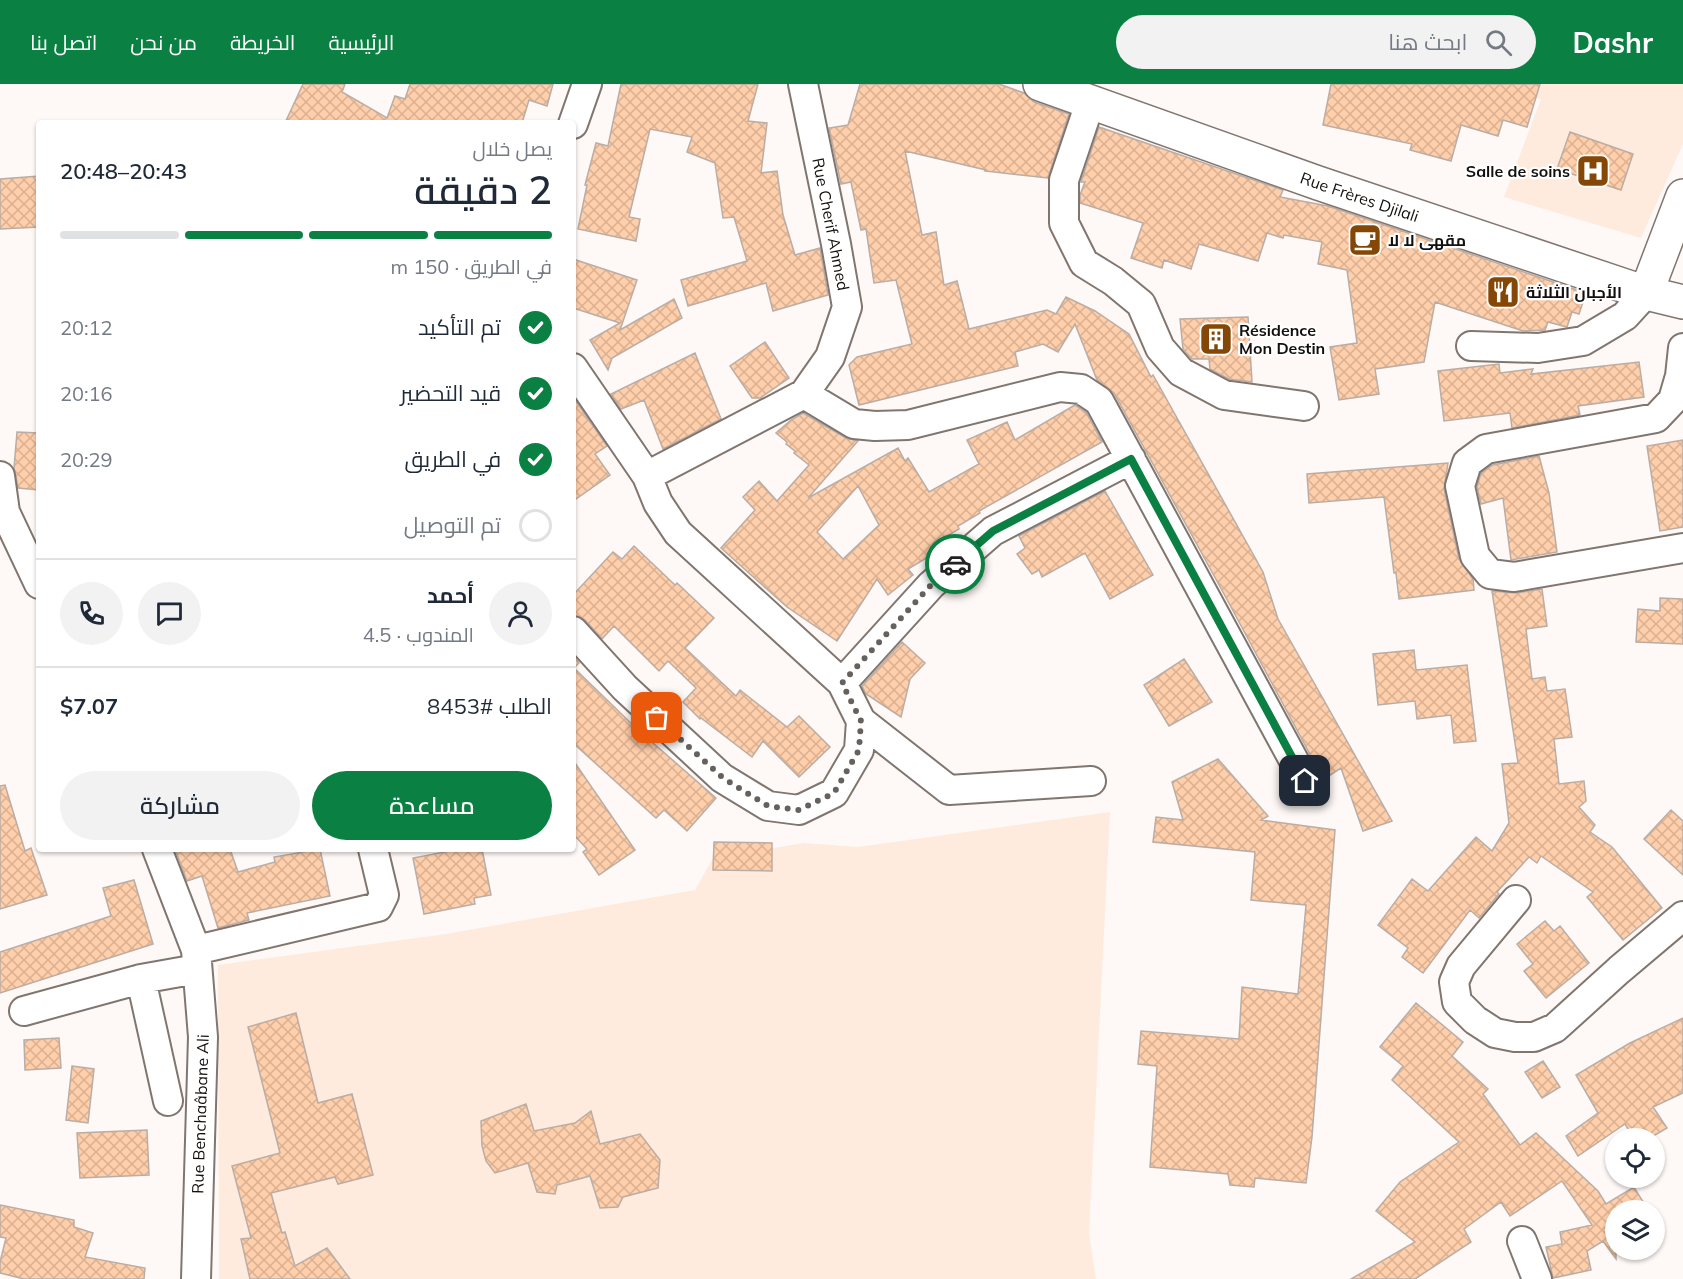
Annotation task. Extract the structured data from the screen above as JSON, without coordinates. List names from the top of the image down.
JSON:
{
  "streets": {
    "main road": ["Rue Frères Djilali"],
    "street": ["Rue Cherif Ahmed", "Rue Benchaâbane Ali"]
  },
  "places": {
    "hospital": ["Salle de soins"],
    "cafe": ["مقهى لا لا"],
    "restaurant": ["الأجبان الثلاثة"],
    "building": ["Résidence Mon Destin"]
  },
  "page": {
    "header": "Dashr",
    "search": "ابحث هنا",
    "nav": [
      "الرئيسية",
      "الخريطة",
      "من نحن",
      "اتصل بنا"
    ],
    "heading": ["2 دقيقة", "يصل خلال", "20:43–20:48"],
    "panel": [
      "أحمد",
      "المندوب · 4.5",
      "الطلب #8453",
      "$7.07"
    ],
    "bar": "في الطريق · 150 m",
    "list": [
      ["تم التأكيد", "20:12"],
      ["قيد التحضير", "20:16"],
      ["في الطريق", "20:29"],
      "تم التوصيل"
    ],
    "buttons": ["مساعدة", "مشاركة"]
  }
}
